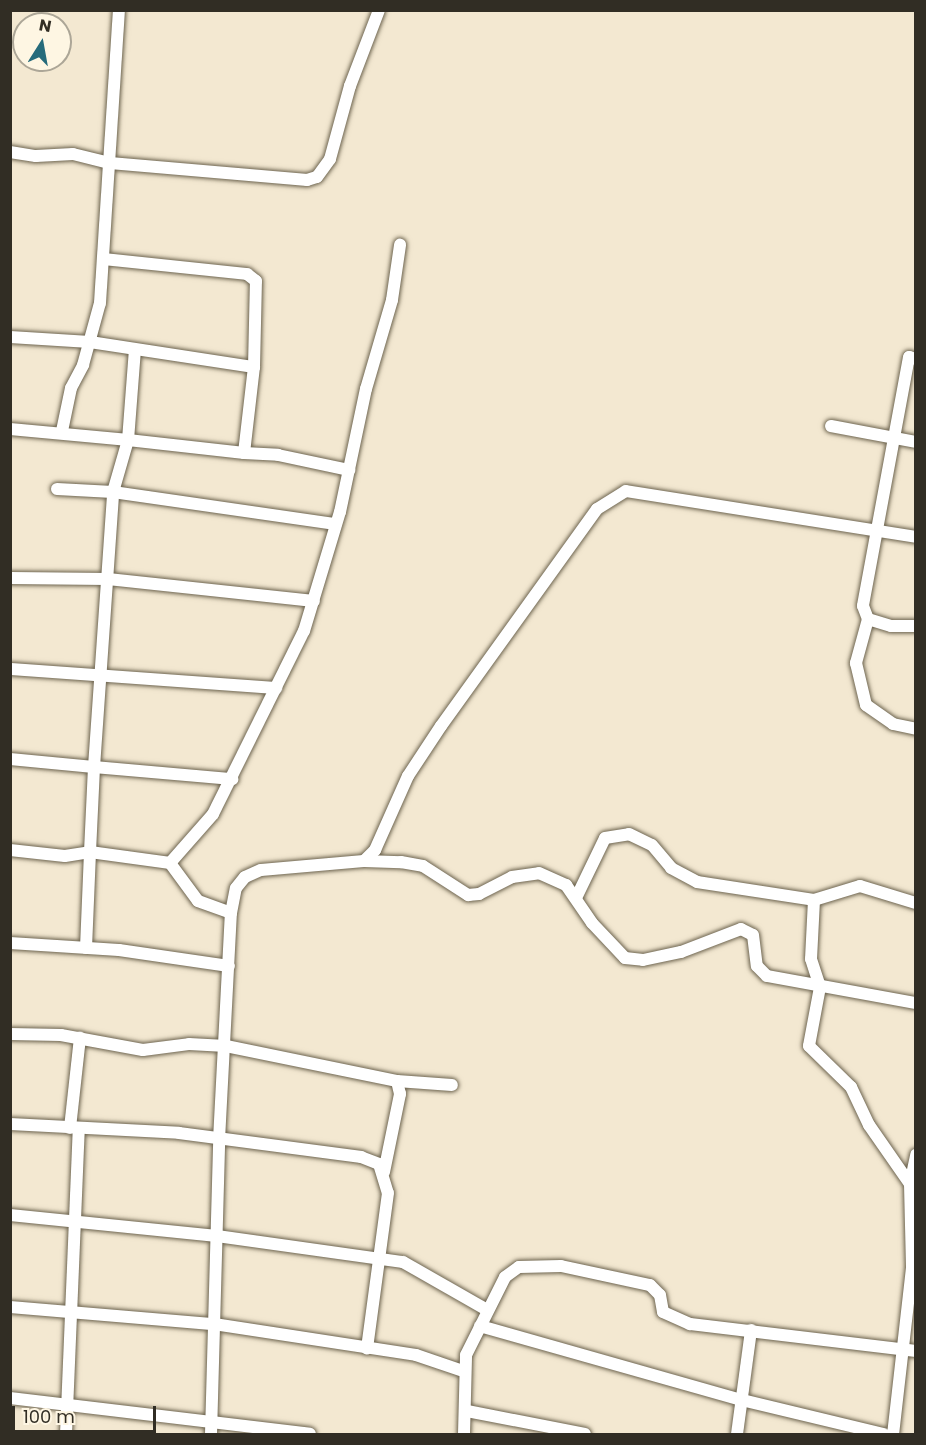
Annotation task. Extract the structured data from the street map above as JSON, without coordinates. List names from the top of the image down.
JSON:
{
  "scale_bar": "100 m",
  "north": "top"
}
